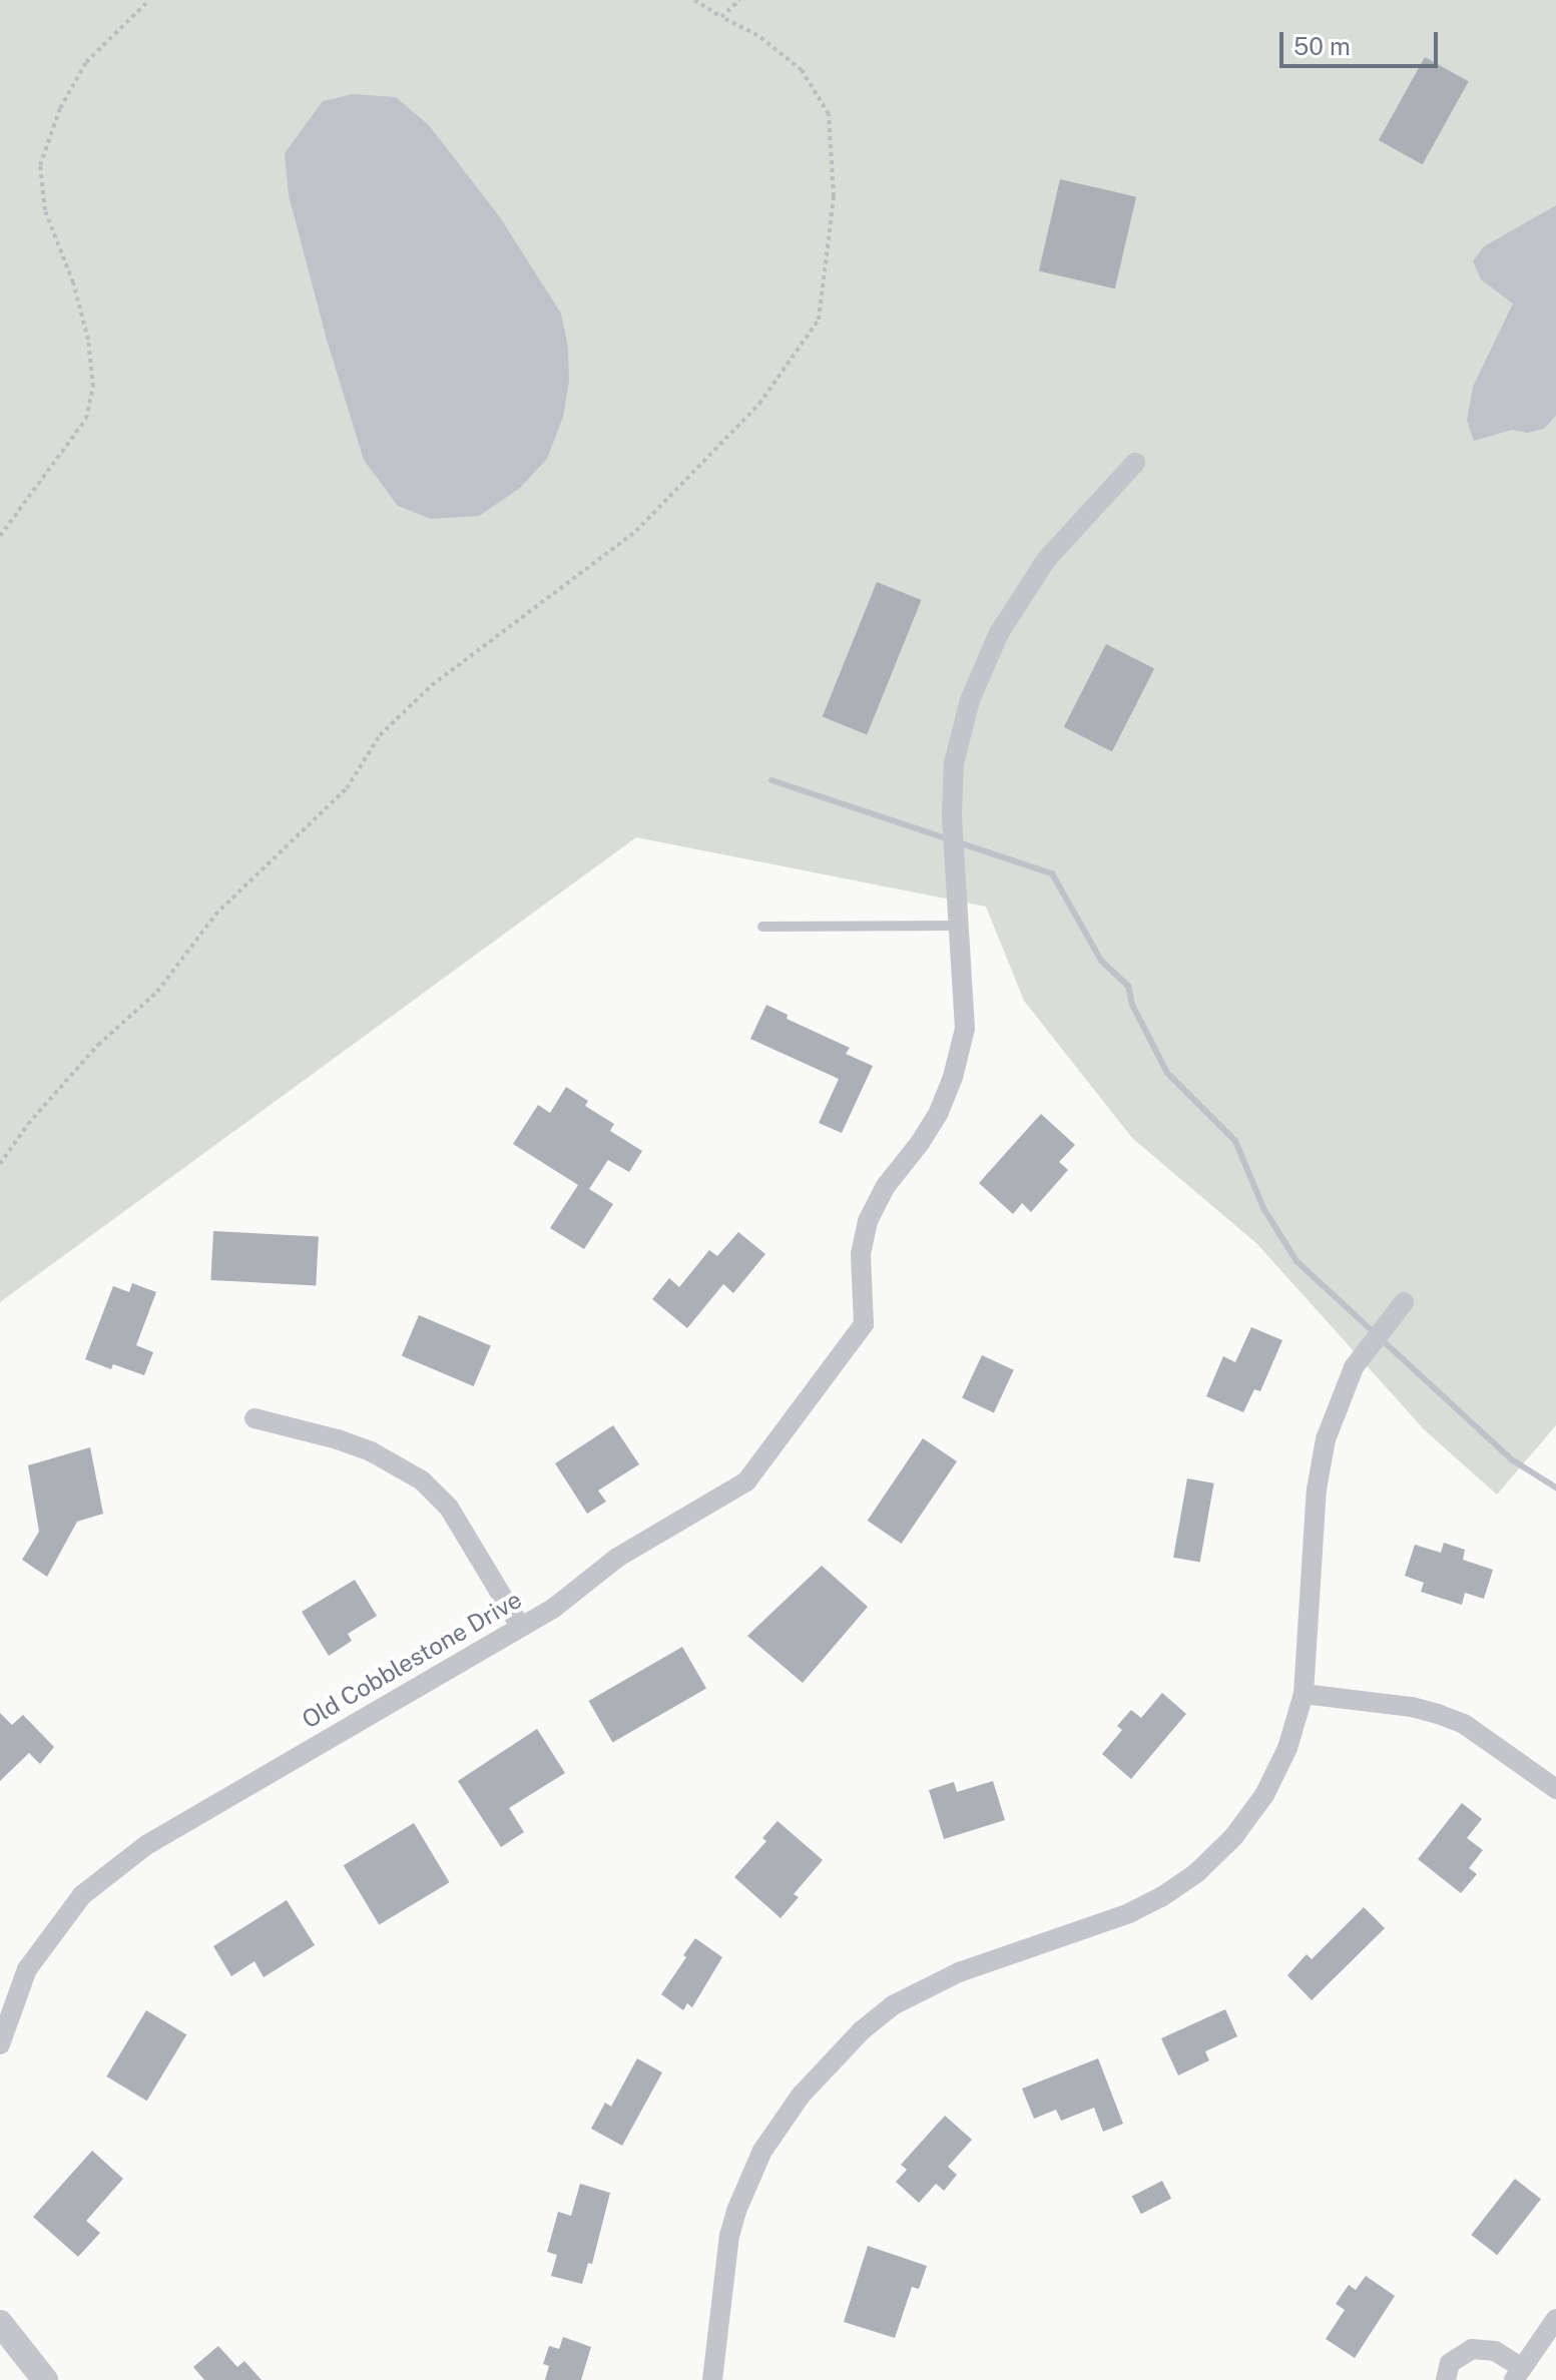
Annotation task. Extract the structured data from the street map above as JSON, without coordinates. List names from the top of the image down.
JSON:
{
  "streets": {
    "street": ["Old Cobblestone Drive"]
  },
  "scale_bar": "50 m"
}
